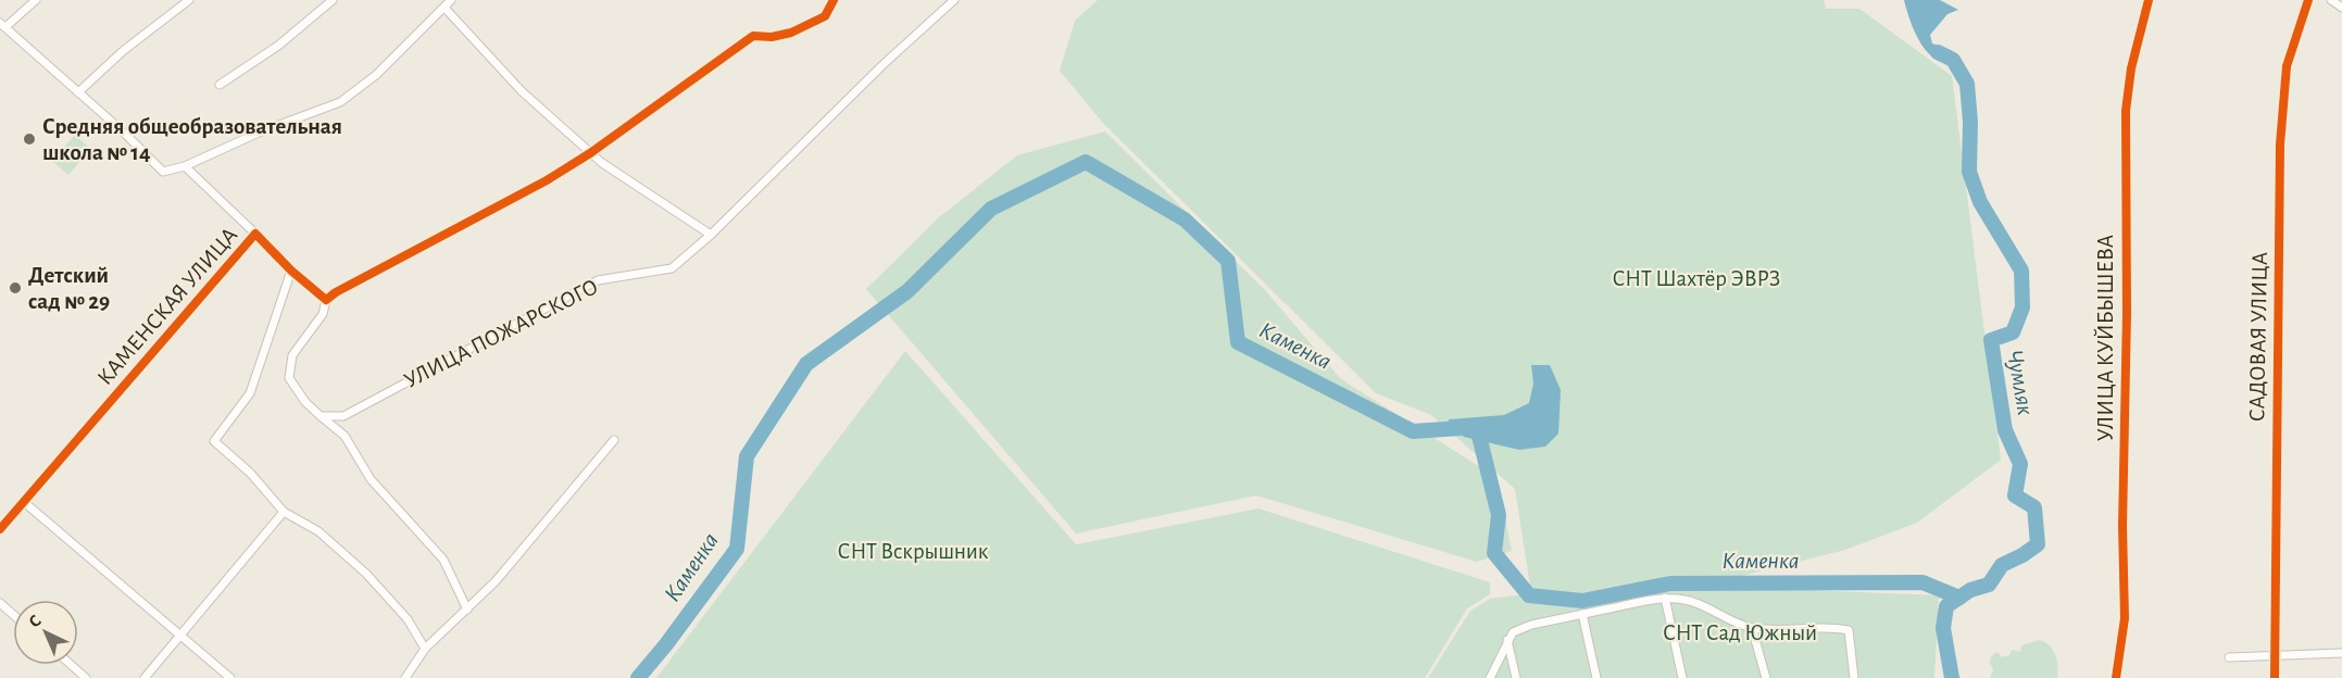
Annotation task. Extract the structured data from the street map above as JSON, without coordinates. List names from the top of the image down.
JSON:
{
  "streets": {
    "street": [
      "КАМЕНСКАЯ УЛИЦА",
      "УЛИЦА ПОЖАРСКОГО",
      "САДОВАЯ УЛИЦА",
      "УЛИЦА КУЙБЫШЕВА"
    ]
  },
  "water": ["Каменка", "Чумляк"],
  "parks": ["СНТ Шахтёр ЭВРЗ", "СНТ Вскрышник", "СНТ Сад Южный"],
  "places": ["Средняя общеобразовательная школа № 14", "Детский сад № 29"],
  "north": "top left"
}
